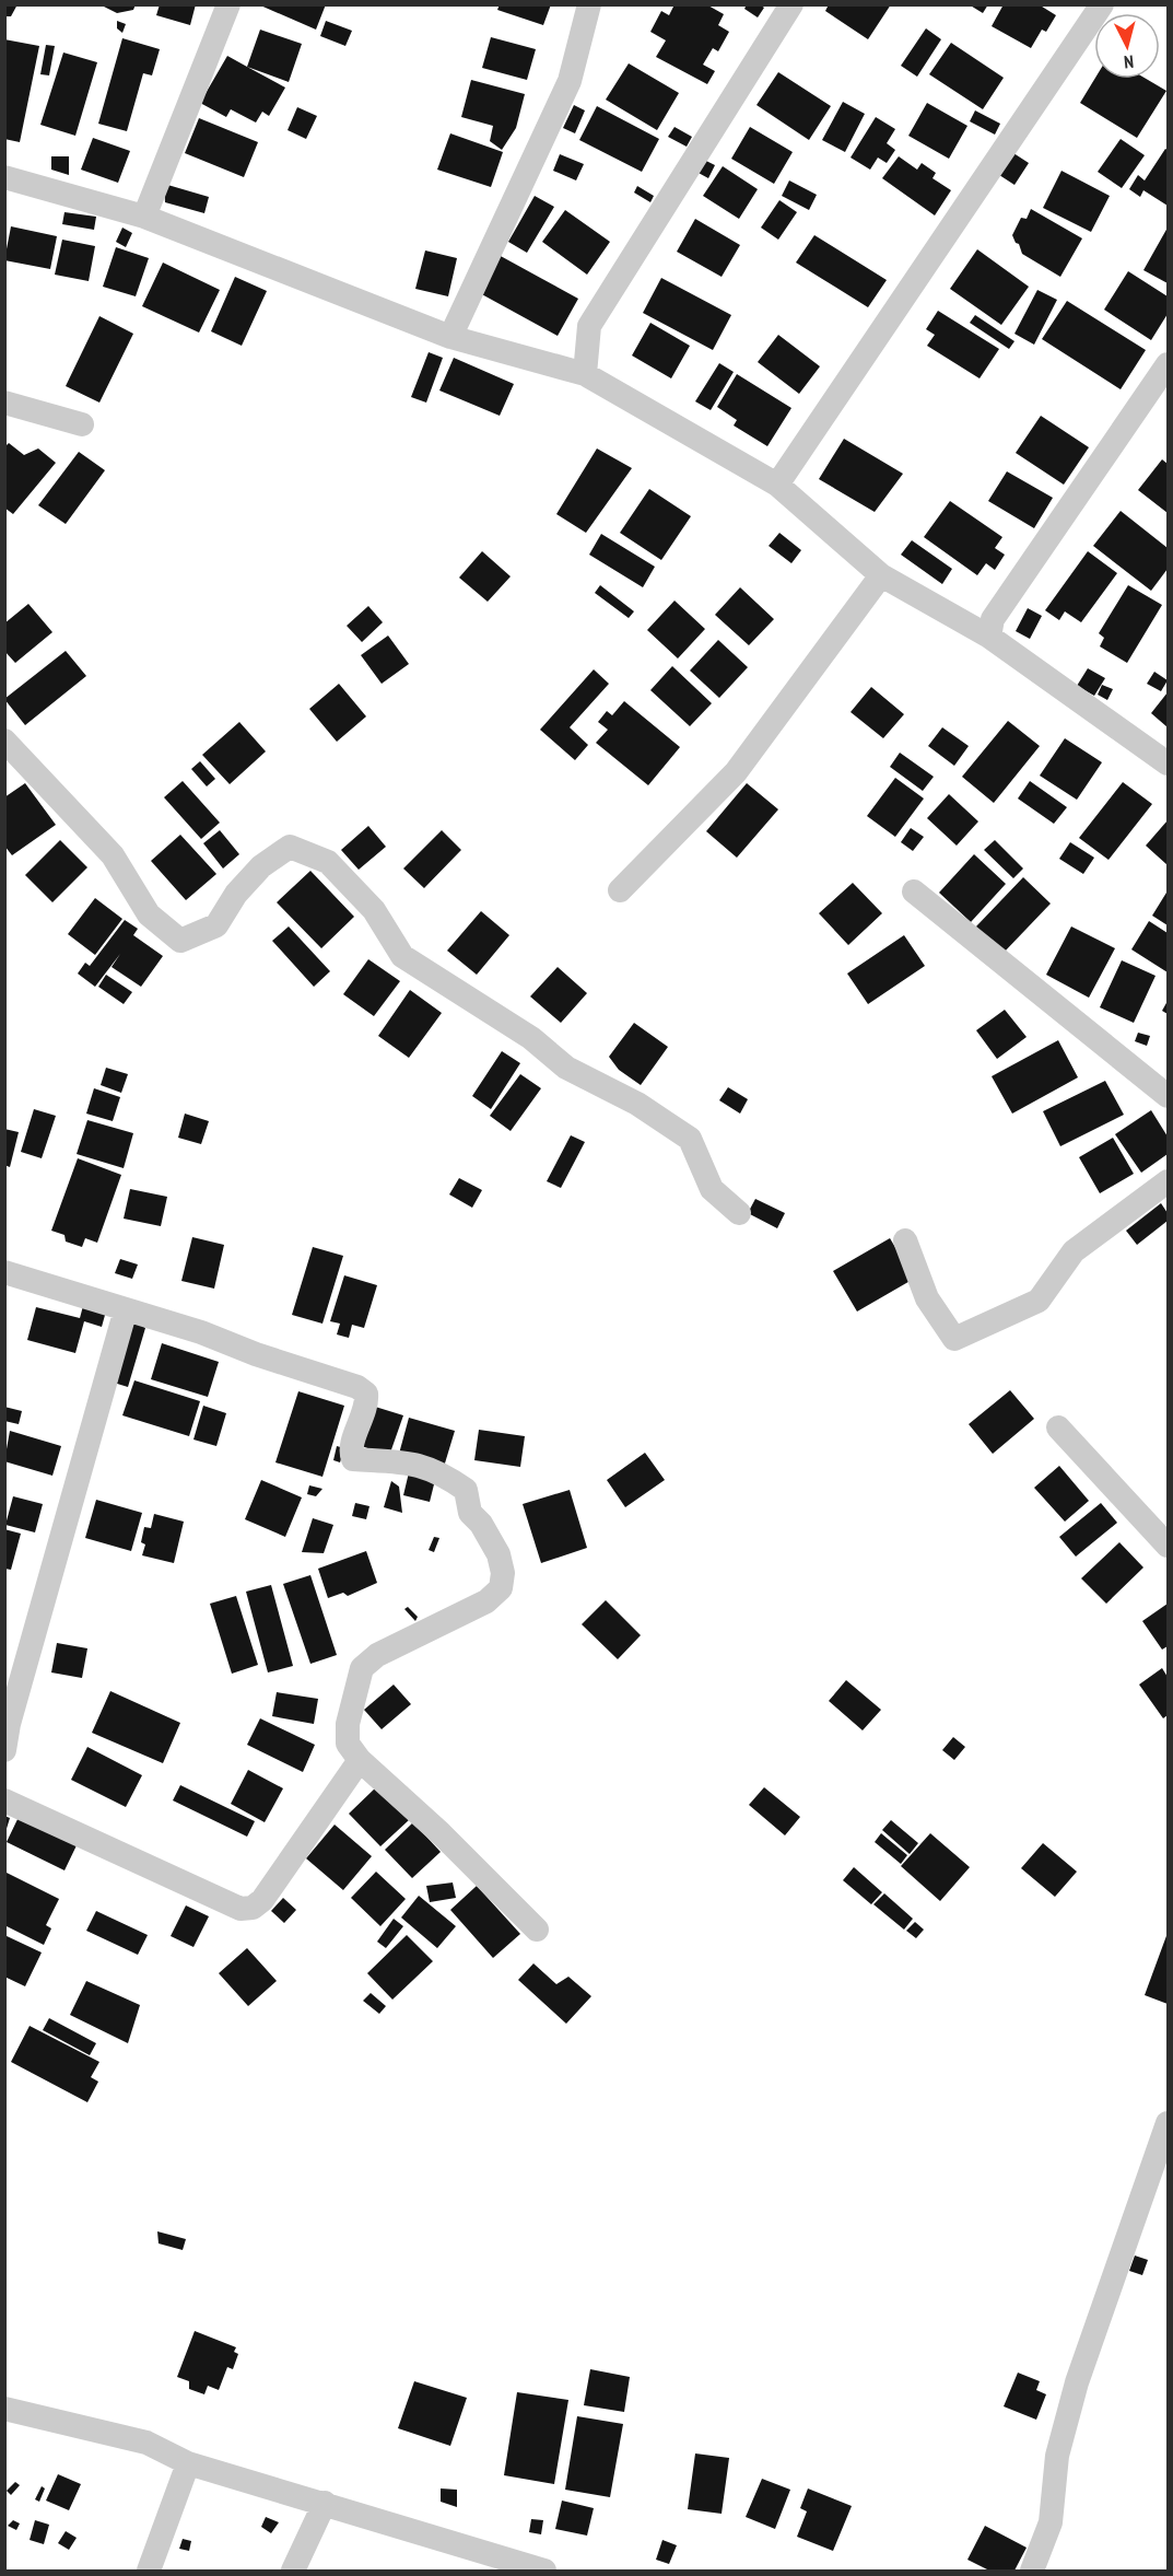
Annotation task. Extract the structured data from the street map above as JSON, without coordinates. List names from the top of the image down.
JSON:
{
  "north": "bottom"
}
